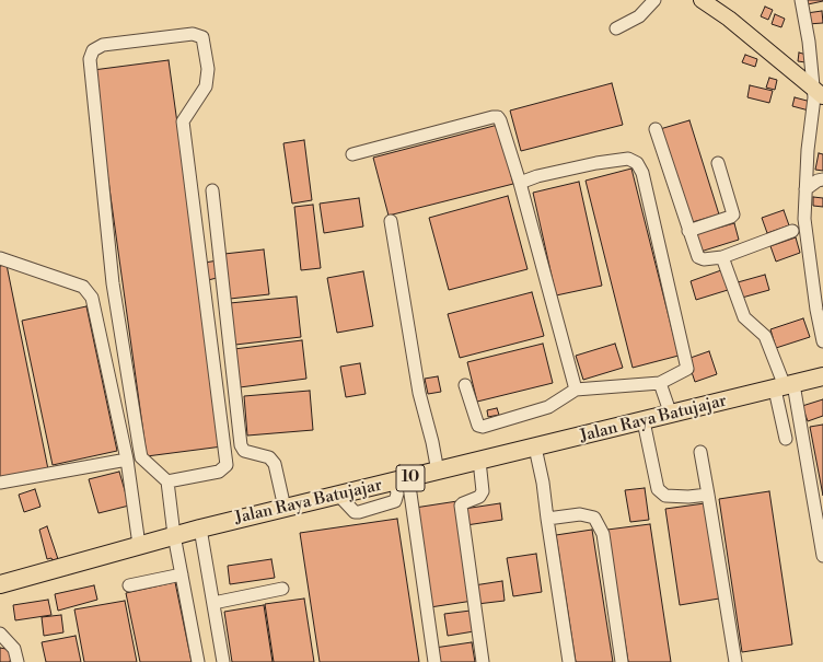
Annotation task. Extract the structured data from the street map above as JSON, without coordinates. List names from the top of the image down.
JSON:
{
  "streets": {
    "highway": ["Jalan Raya Batujajar", "10"]
  }
}
